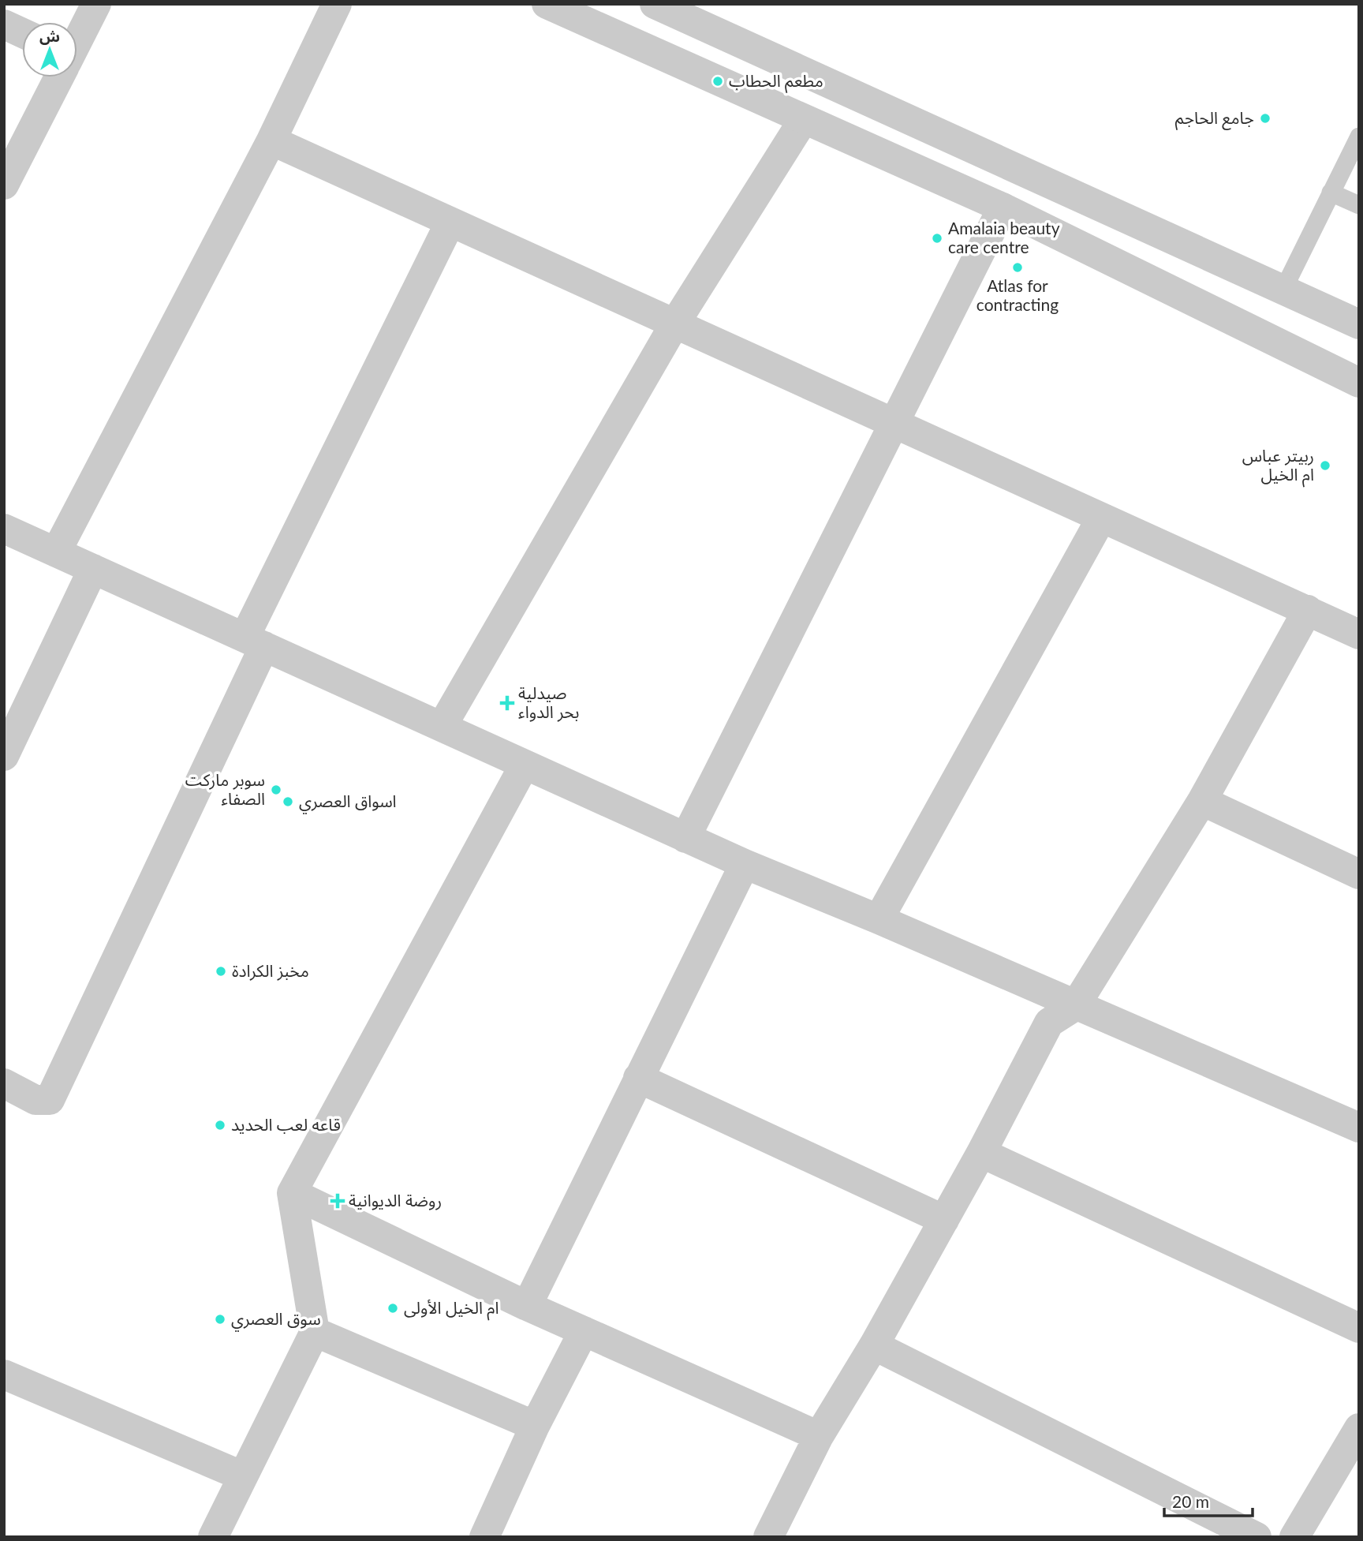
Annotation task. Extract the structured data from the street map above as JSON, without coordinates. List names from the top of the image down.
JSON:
{
  "places": {
    "other": [
      "مطعم الحطاب",
      "جامع الحاجم",
      "Amalaia beauty care centre",
      "Atlas for contracting",
      "ربيتر عباس ام الخيل",
      "سوبر ماركت الصفاء",
      "اسواق العصري",
      "مخبز الكرادة",
      "قاعه لعب الحديد",
      "ام الخيل الأولى",
      "سوق العصري"
    ],
    "health": ["صيدلية بحر الدواء", "روضة الديوانية"]
  },
  "scale_bar": "20 m",
  "north": "top"
}
